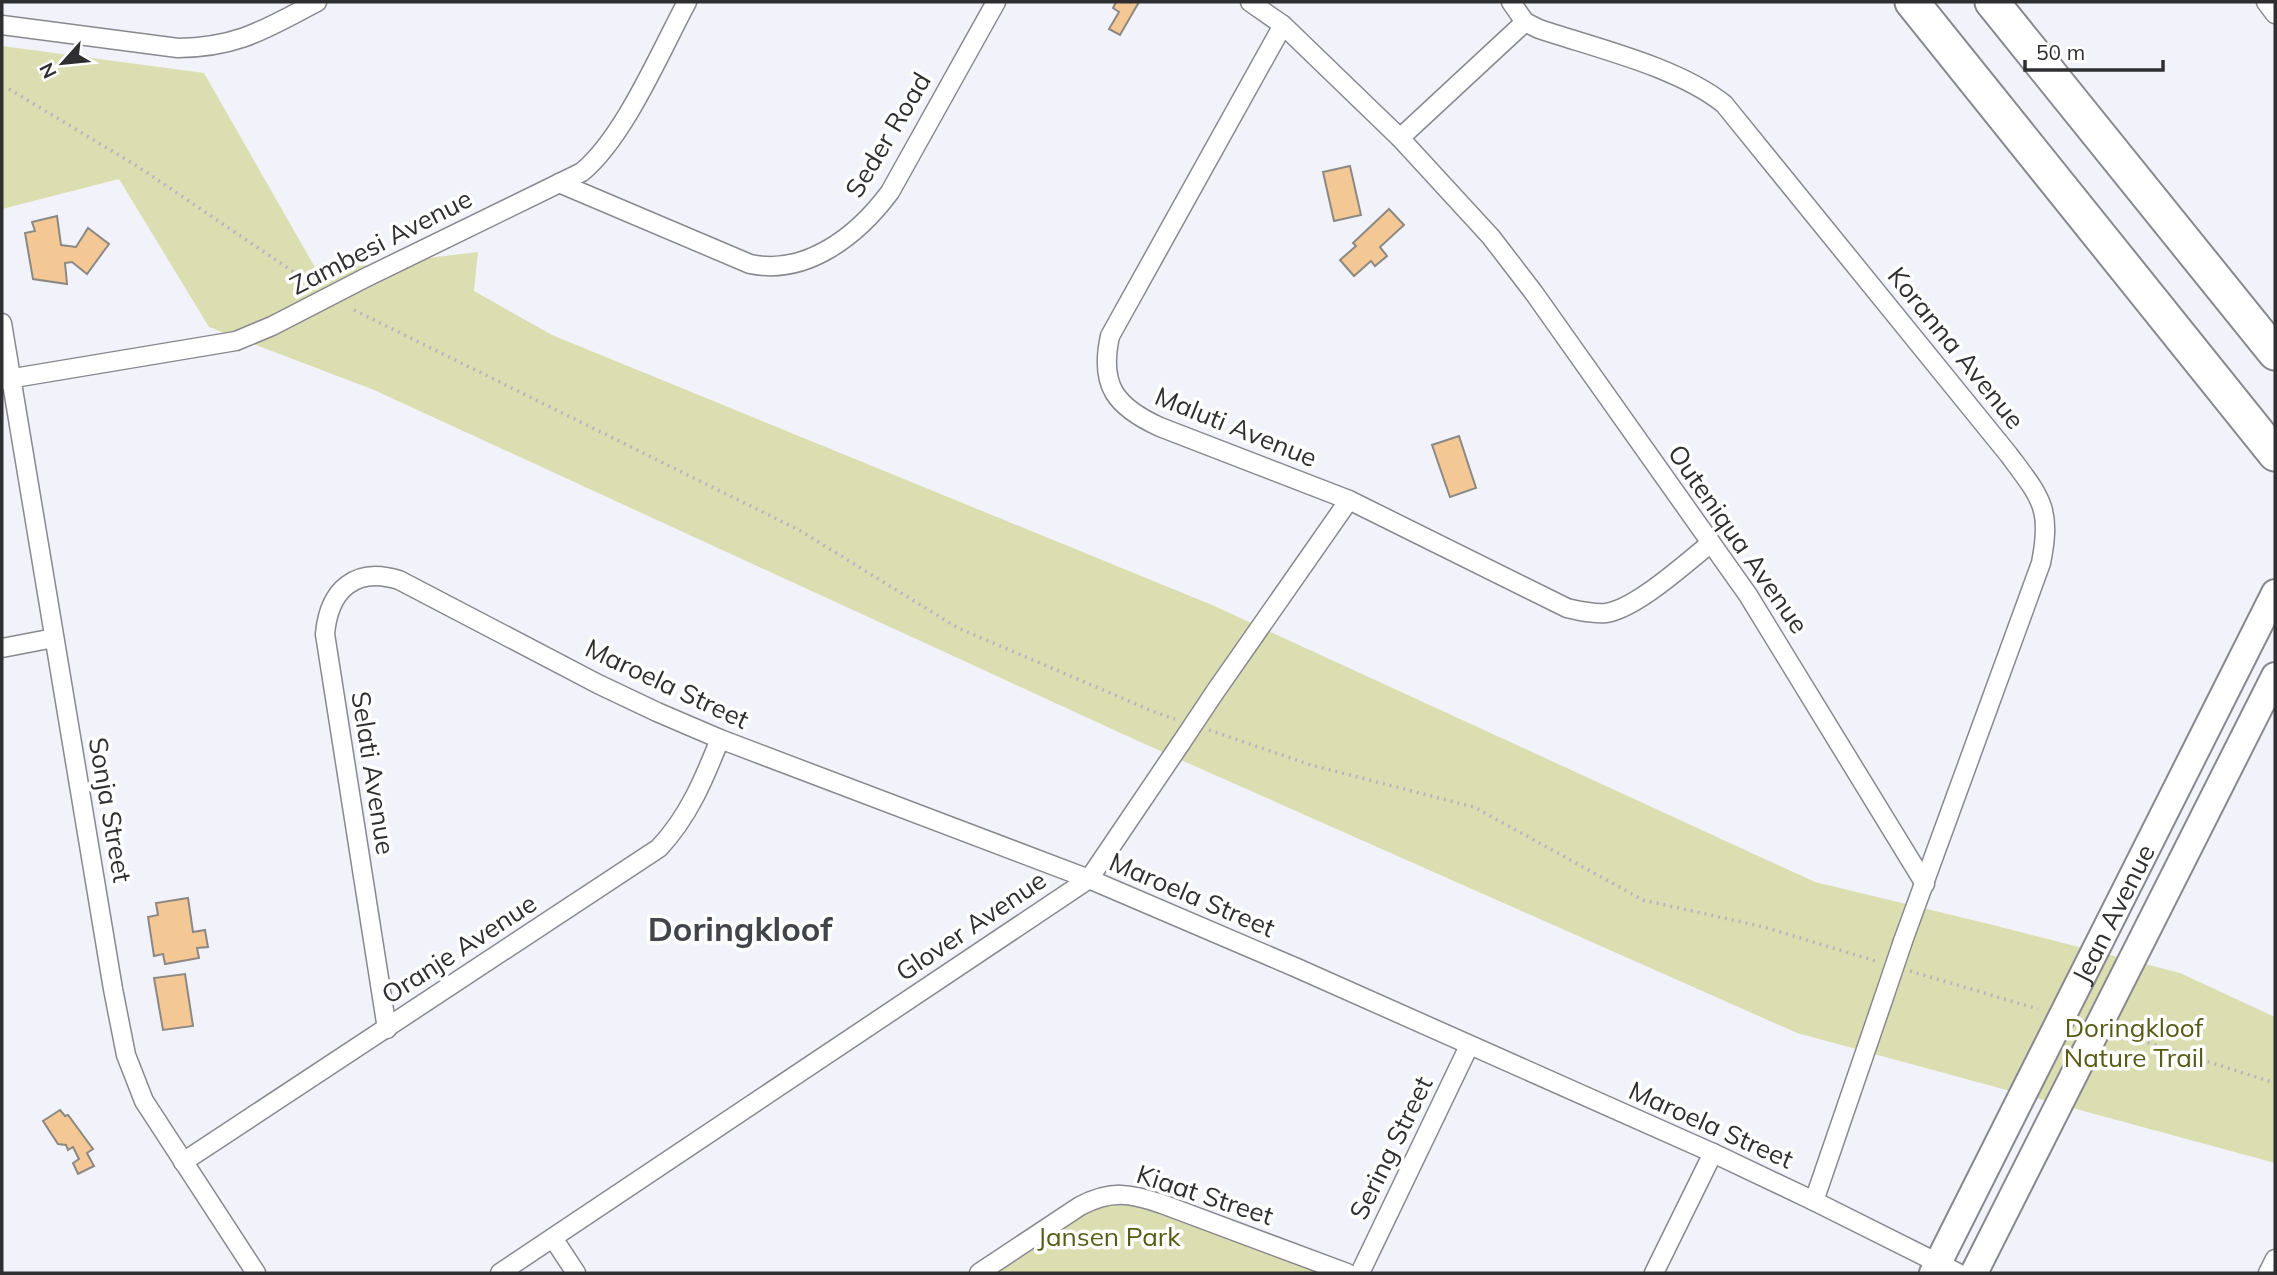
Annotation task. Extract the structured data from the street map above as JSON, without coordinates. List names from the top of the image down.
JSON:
{
  "streets": {
    "main road": ["Jean Avenue"],
    "street": [
      "Seder Road",
      "Zambesi Avenue",
      "Koranna Avenue",
      "Maluti Avenue",
      "Outeniqua Avenue",
      "Maroela Street",
      "Selati Avenue",
      "Sonja Street",
      "Glover Avenue",
      "Oranje Avenue",
      "Sering Street",
      "Kiaat Street"
    ]
  },
  "crossings": [
    ["Seder Road", "Zambesi Avenue"],
    ["Zambesi Avenue", "Sonja Street"],
    ["Koranna Avenue", "Outeniqua Avenue"],
    ["Maluti Avenue", "Outeniqua Avenue"],
    ["Maluti Avenue", "Glover Avenue"],
    ["Maroela Street", "Selati Avenue"],
    ["Maroela Street", "Jean Avenue"],
    ["Maroela Street", "Glover Avenue"],
    ["Maroela Street", "Oranje Avenue"],
    ["Maroela Street", "Sering Street"],
    ["Selati Avenue", "Oranje Avenue"],
    ["Sonja Street", "Oranje Avenue"]
  ],
  "districts": ["Doringkloof"],
  "parks": ["Doringkloof Nature Trail", "Jansen Park"],
  "scale_bar": "50 m",
  "north": "bottom left"
}
